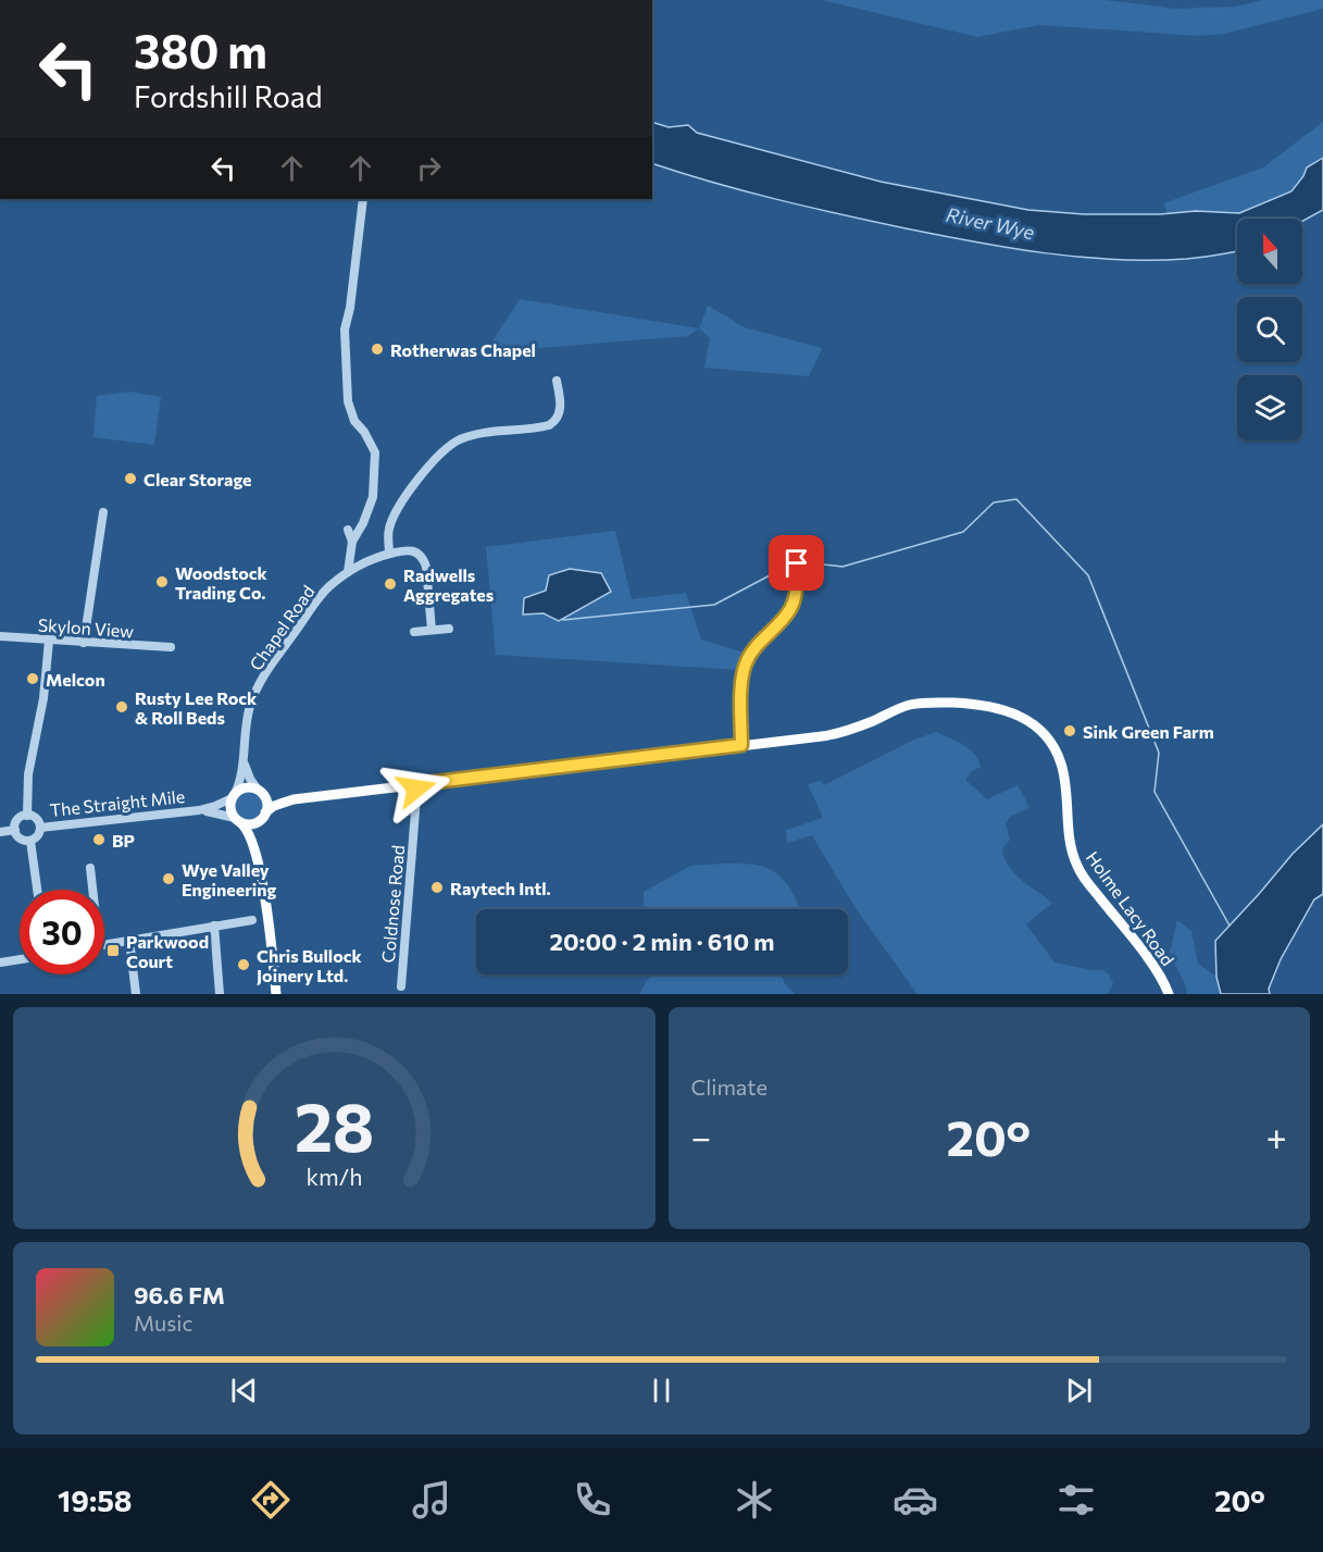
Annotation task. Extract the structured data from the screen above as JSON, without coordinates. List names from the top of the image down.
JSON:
{
  "streets": {
    "main road": ["Holme Lacy Road"],
    "street": [
      "Skylon View",
      "Chapel Road",
      "The Straight Mile",
      "Coldnose Road"
    ]
  },
  "crossings": [
    ["Chapel Road", "The Straight Mile"]
  ],
  "water": ["River Wye"],
  "places": {
    "other": [
      "Rotherwas Chapel",
      "Clear Storage",
      "Woodstock Trading Co.",
      "Radwells Aggregates",
      "Melcon",
      "Rusty Lee Rock & Roll Beds",
      "Sink Green Farm",
      "BP",
      "Wye Valley Engineering",
      "Raytech Intl.",
      "Chris Bullock Joinery Ltd."
    ],
    "transit": ["Parkwood Court"]
  },
  "north": "top",
  "page": {
    "turn": ["380 m", "Fordshill Road"],
    "limit": "30",
    "trip": "20:00 · 2 min · 610 m",
    "tile": "Climate",
    "heat": ["−", "20°", "+"],
    "song": ["96.6 FM", "Music"],
    "tabs": ["19:58", "20°"],
    "gauge": ["28", "km/h"]
  }
}
